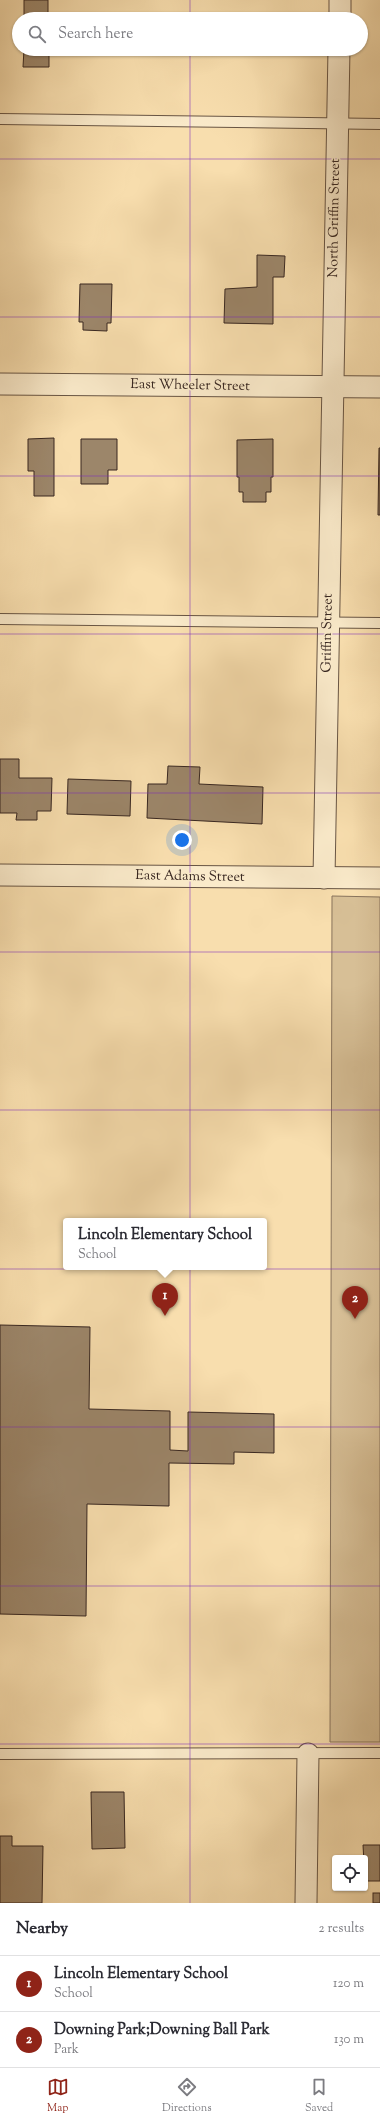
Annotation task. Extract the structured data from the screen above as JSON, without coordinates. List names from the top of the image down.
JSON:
{
  "streets": {
    "street": [
      "North Griffin Street",
      "East Wheeler Street",
      "Griffin Street",
      "East Adams Street"
    ]
  },
  "crossings": [
    ["North Griffin Street", "East Wheeler Street"],
    ["North Griffin Street", "Griffin Street"],
    ["East Wheeler Street", "Griffin Street"],
    ["Griffin Street", "East Adams Street"]
  ],
  "page": {
    "search": "Search here",
    "popup": ["Lincoln Elementary School", "School"],
    "pins": ["1", "2"],
    "heading": ["Nearby", "2 results"],
    "list": [
      {
        "mark": "1",
        "name": "Lincoln Elementary School",
        "note": "School",
        "value": "120 m"
      },
      {
        "mark": "2",
        "name": "Downing Park;Downing Ball Park",
        "note": "Park",
        "value": "130 m"
      }
    ],
    "nav": ["Map", "Directions", "Saved"]
  }
}
